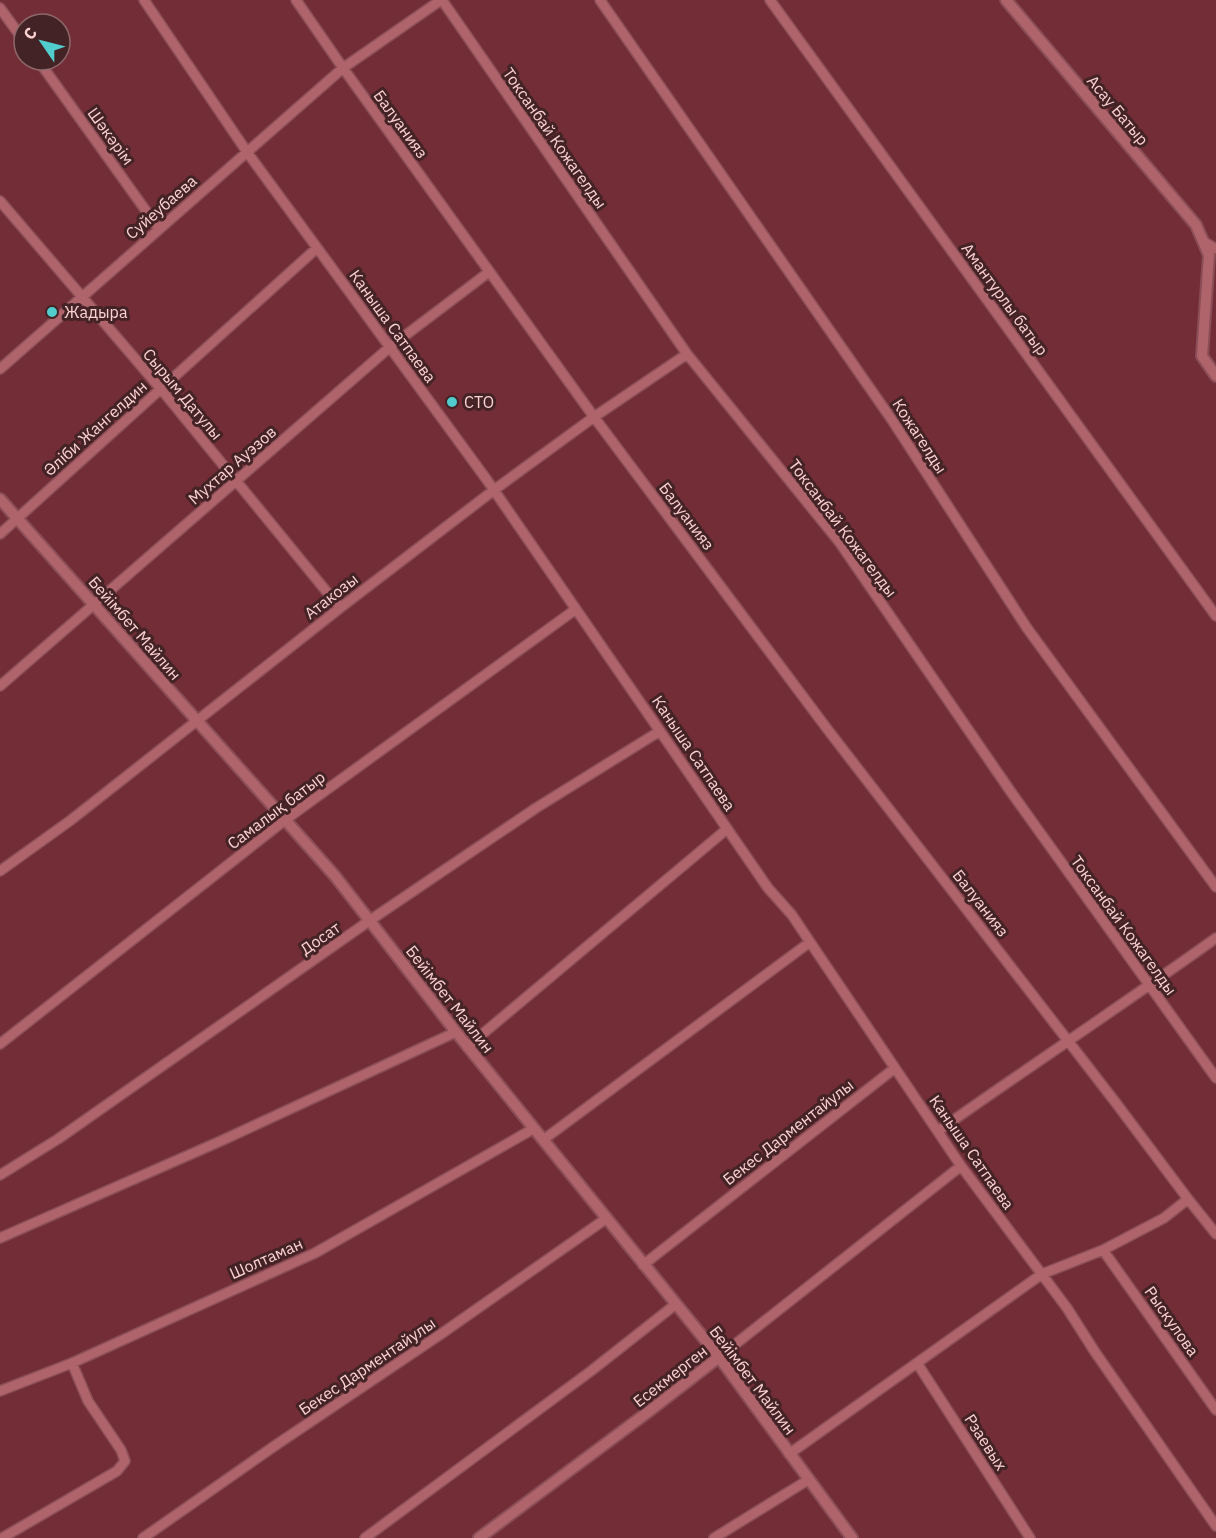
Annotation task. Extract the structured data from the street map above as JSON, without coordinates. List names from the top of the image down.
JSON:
{
  "streets": {
    "street": [
      "Асау Батыр",
      "Балуанияз",
      "Шәкәрім",
      "Токсанбай Кожагелды",
      "Суйеубаева",
      "Амантурлы батыр",
      "Каныша Сатпаева",
      "Сырым Датулы",
      "Әліби Жангелдин",
      "Кожагелды",
      "Мухтар Ауэзов",
      "Атакозы",
      "Бейімбет Майлин",
      "Самалық батыр",
      "Досат",
      "Бекес Дарментайулы",
      "Шолтаман",
      "Рыскулова",
      "Eсекмерген",
      "Рзаевых"
    ]
  },
  "crossings": [
    ["Балуанияз", "Суйеубаева"],
    ["Балуанияз", "Мухтар Ауэзов"],
    ["Балуанияз", "Атакозы"],
    ["Шәкәрім", "Суйеубаева"],
    ["Токсанбай Кожагелды", "Суйеубаева"],
    ["Токсанбай Кожагелды", "Атакозы"],
    ["Суйеубаева", "Каныша Сатпаева"],
    ["Суйеубаева", "Сырым Датулы"],
    ["Каныша Сатпаева", "Әліби Жангелдин"],
    ["Каныша Сатпаева", "Мухтар Ауэзов"],
    ["Каныша Сатпаева", "Атакозы"],
    ["Каныша Сатпаева", "Самалық батыр"],
    ["Каныша Сатпаева", "Досат"],
    ["Каныша Сатпаева", "Бекес Дарментайулы"],
    ["Каныша Сатпаева", "Eсекмерген"],
    ["Сырым Датулы", "Әліби Жангелдин"],
    ["Сырым Датулы", "Мухтар Ауэзов"],
    ["Сырым Датулы", "Атакозы"],
    ["Әліби Жангелдин", "Бейімбет Майлин"],
    ["Мухтар Ауэзов", "Бейімбет Майлин"],
    ["Атакозы", "Бейімбет Майлин"],
    ["Бейімбет Майлин", "Самалық батыр"],
    ["Бейімбет Майлин", "Досат"],
    ["Бейімбет Майлин", "Бекес Дарментайулы"],
    ["Бейімбет Майлин", "Шолтаман"],
    ["Бейімбет Майлин", "Eсекмерген"]
  ],
  "places": ["Жадыра", "CTO"],
  "north": "top left"
}
